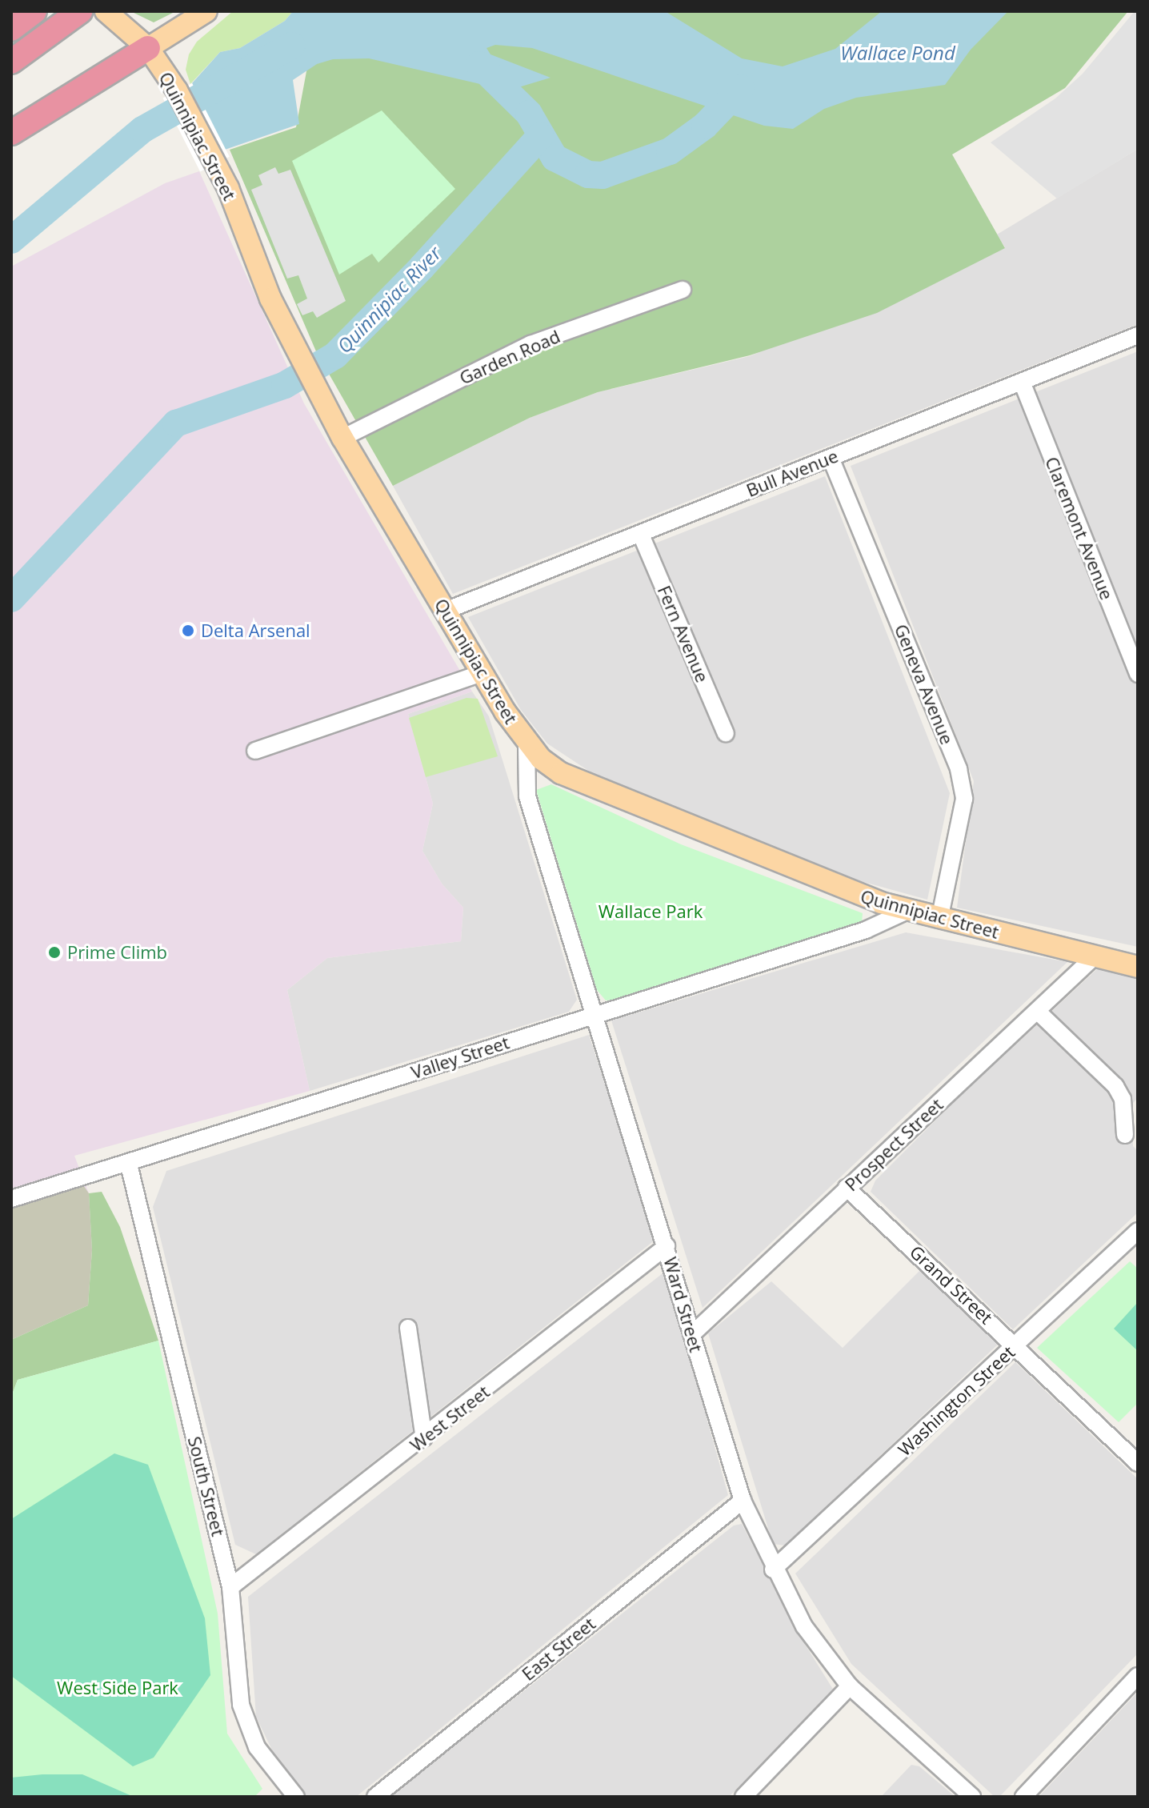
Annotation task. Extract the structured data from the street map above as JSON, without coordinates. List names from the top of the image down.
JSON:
{
  "streets": {
    "main road": ["Quinnipiac Street"],
    "street": [
      "Garden Road",
      "Bull Avenue",
      "Claremont Avenue",
      "Fern Avenue",
      "Geneva Avenue",
      "Valley Street",
      "Prospect Street",
      "Grand Street",
      "Ward Street",
      "Washington Street",
      "West Street",
      "South Street",
      "East Street"
    ]
  },
  "crossings": [
    ["Quinnipiac Street", "Garden Road"],
    ["Quinnipiac Street", "Bull Avenue"],
    ["Quinnipiac Street", "Geneva Avenue"],
    ["Quinnipiac Street", "Valley Street"],
    ["Quinnipiac Street", "Prospect Street"],
    ["Quinnipiac Street", "Ward Street"],
    ["Bull Avenue", "Claremont Avenue"],
    ["Bull Avenue", "Fern Avenue"],
    ["Bull Avenue", "Geneva Avenue"],
    ["Valley Street", "Ward Street"],
    ["Valley Street", "South Street"],
    ["Prospect Street", "Grand Street"],
    ["Prospect Street", "Ward Street"],
    ["Grand Street", "Washington Street"],
    ["Ward Street", "Washington Street"],
    ["Ward Street", "West Street"],
    ["Ward Street", "East Street"],
    ["West Street", "South Street"]
  ],
  "water": ["Wallace Pond", "Quinnipiac River"],
  "parks": ["Wallace Park", "West Side Park"],
  "places": ["Delta Arsenal", "Prime Climb"]
}
